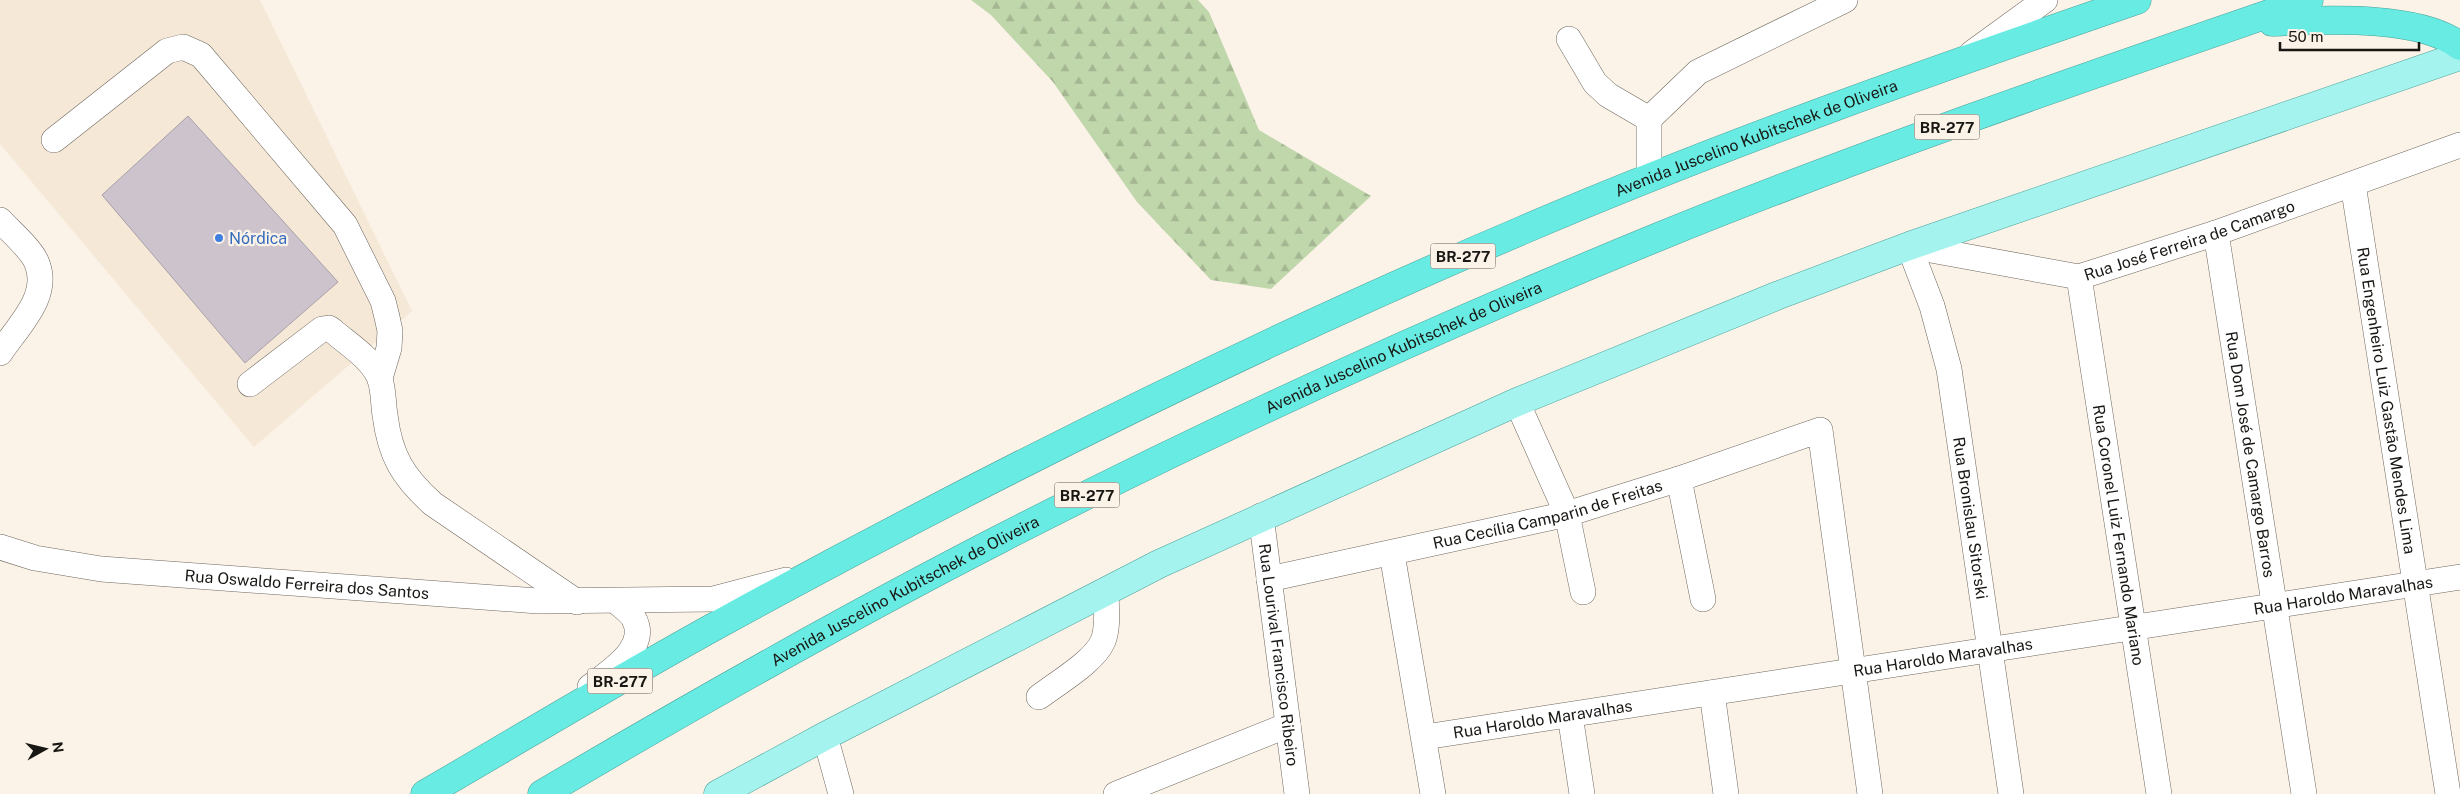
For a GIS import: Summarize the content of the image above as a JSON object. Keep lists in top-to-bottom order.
{
  "streets": {
    "highway": ["BR-277", "Avenida Juscelino Kubitschek de Oliveira"],
    "street": [
      "Rua José Ferreira de Camargo",
      "Rua Engenheiro Luiz Gastão Mendes Lima",
      "Rua Dom José de Camargo Barros",
      "Rua Cecília Camparin de Freitas",
      "Rua Bronislau Sitorski",
      "Rua Coronel Luiz Fernando Mariano",
      "Rua Oswaldo Ferreira dos Santos",
      "Rua Haroldo Maravalhas",
      "Rua Lourival Francisco Ribeiro"
    ]
  },
  "crossings": [
    ["Avenida Juscelino Kubitschek de Oliveira", "Rua Oswaldo Ferreira dos Santos"],
    ["Rua José Ferreira de Camargo", "Rua Engenheiro Luiz Gastão Mendes Lima"],
    ["Rua José Ferreira de Camargo", "Rua Dom José de Camargo Barros"],
    ["Rua José Ferreira de Camargo", "Rua Bronislau Sitorski"],
    ["Rua José Ferreira de Camargo", "Rua Coronel Luiz Fernando Mariano"],
    ["Rua Engenheiro Luiz Gastão Mendes Lima", "Rua Haroldo Maravalhas"],
    ["Rua Dom José de Camargo Barros", "Rua Haroldo Maravalhas"],
    ["Rua Cecília Camparin de Freitas", "Rua Haroldo Maravalhas"],
    ["Rua Cecília Camparin de Freitas", "Rua Lourival Francisco Ribeiro"],
    ["Rua Bronislau Sitorski", "Rua Haroldo Maravalhas"],
    ["Rua Coronel Luiz Fernando Mariano", "Rua Haroldo Maravalhas"]
  ],
  "places": ["Nórdica"],
  "scale_bar": "50 m",
  "north": "right"
}
